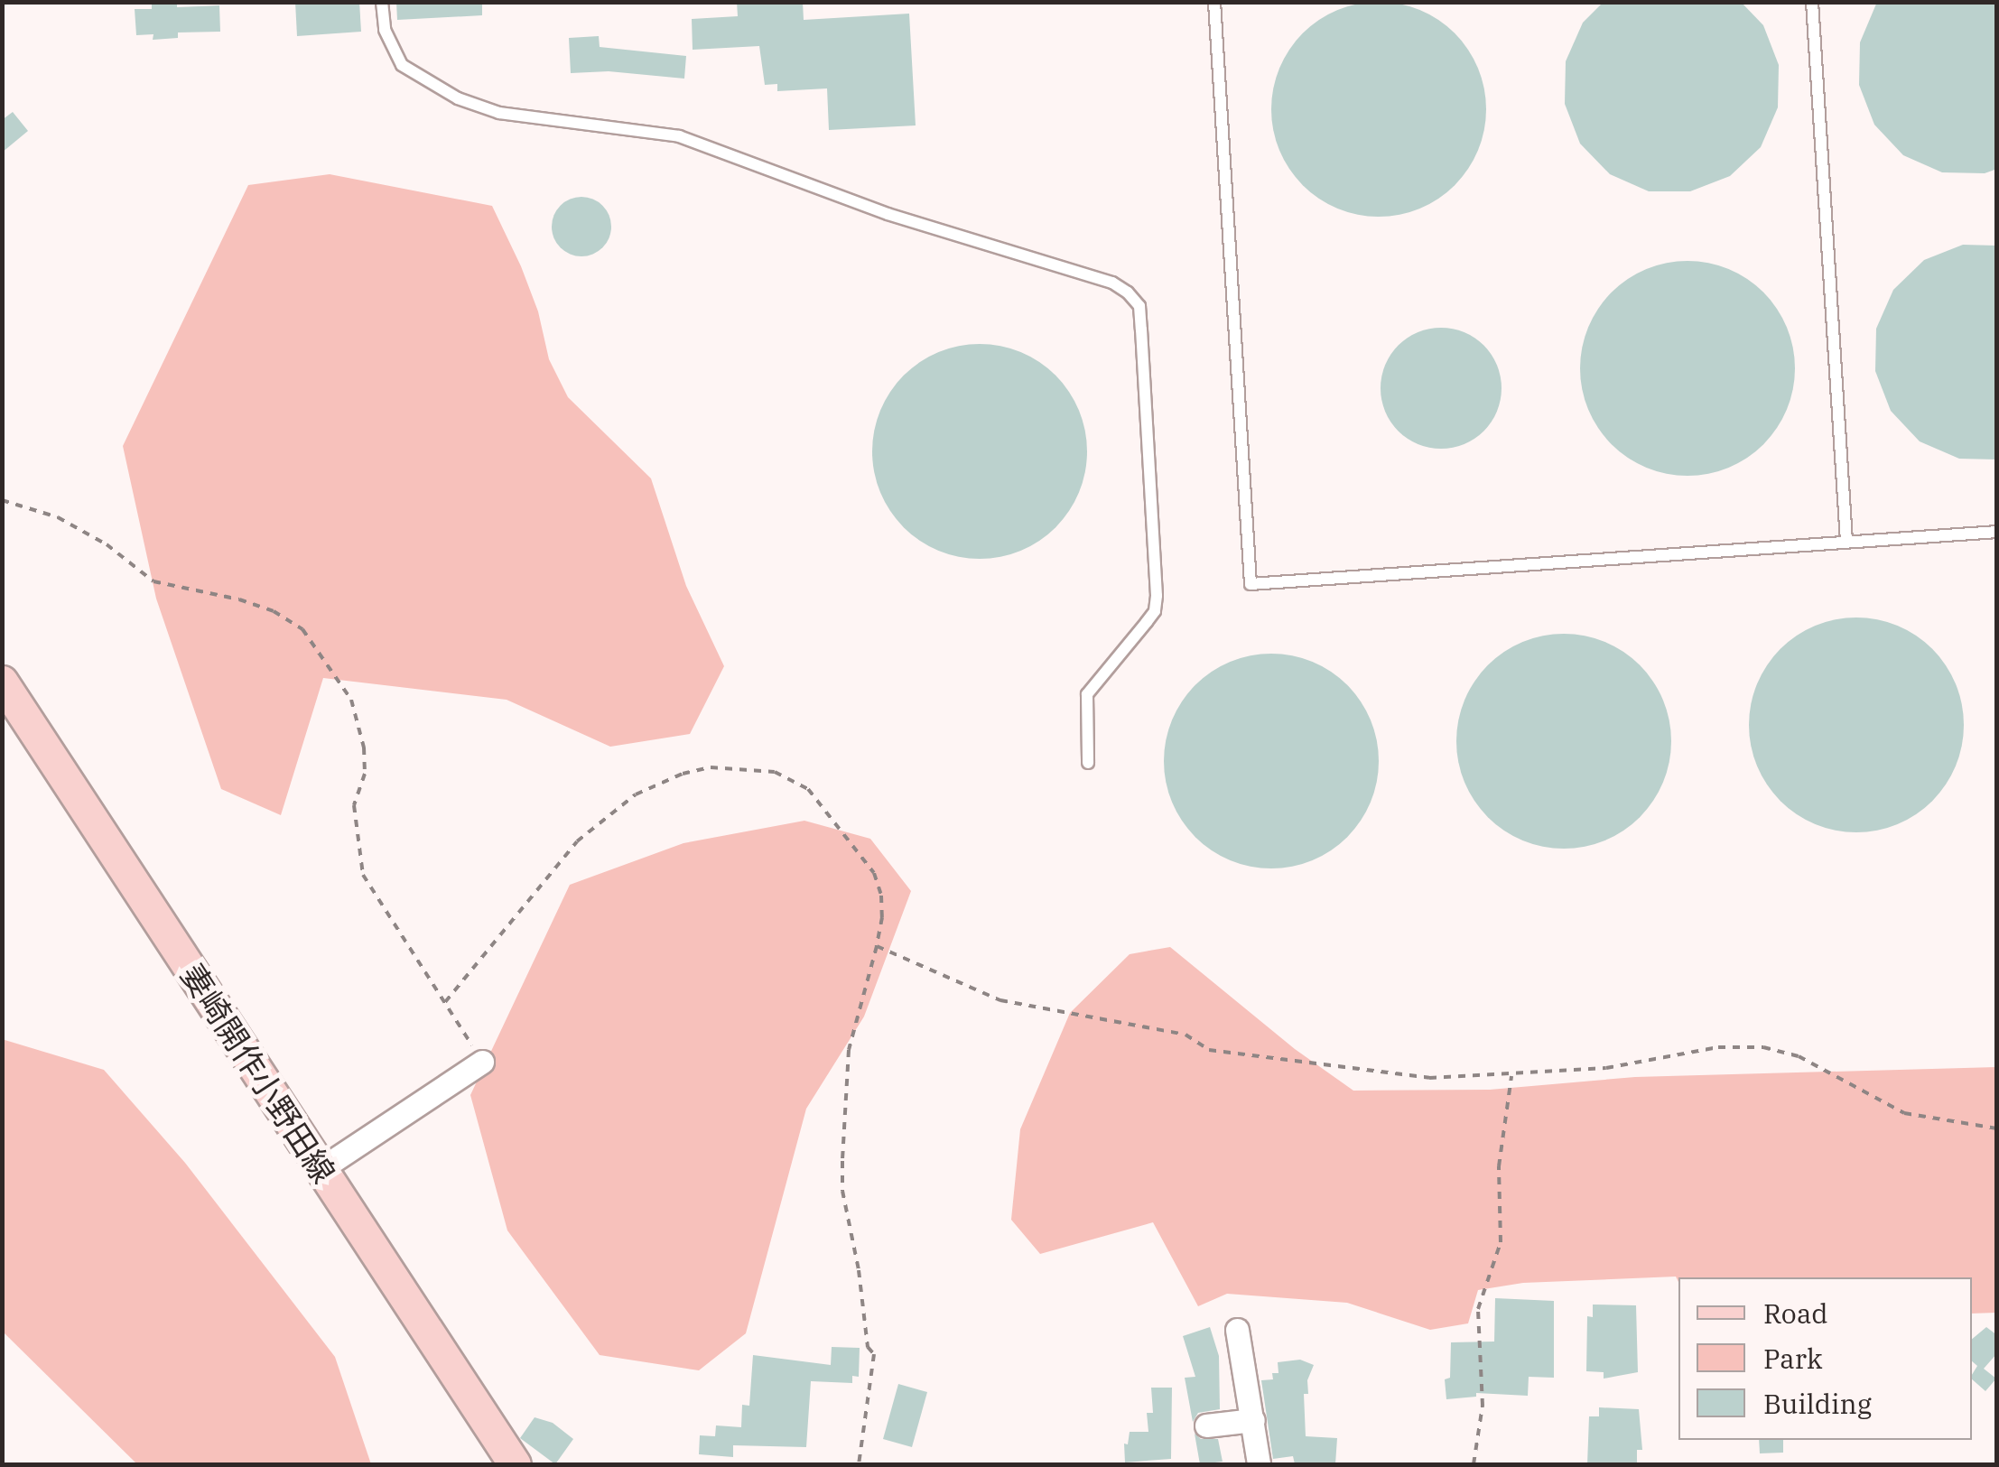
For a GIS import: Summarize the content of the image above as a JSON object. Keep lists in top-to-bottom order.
{
  "streets": {
    "main road": ["妻崎開作小野田線"]
  },
  "legend": ["Road", "Park", "Building"]
}
